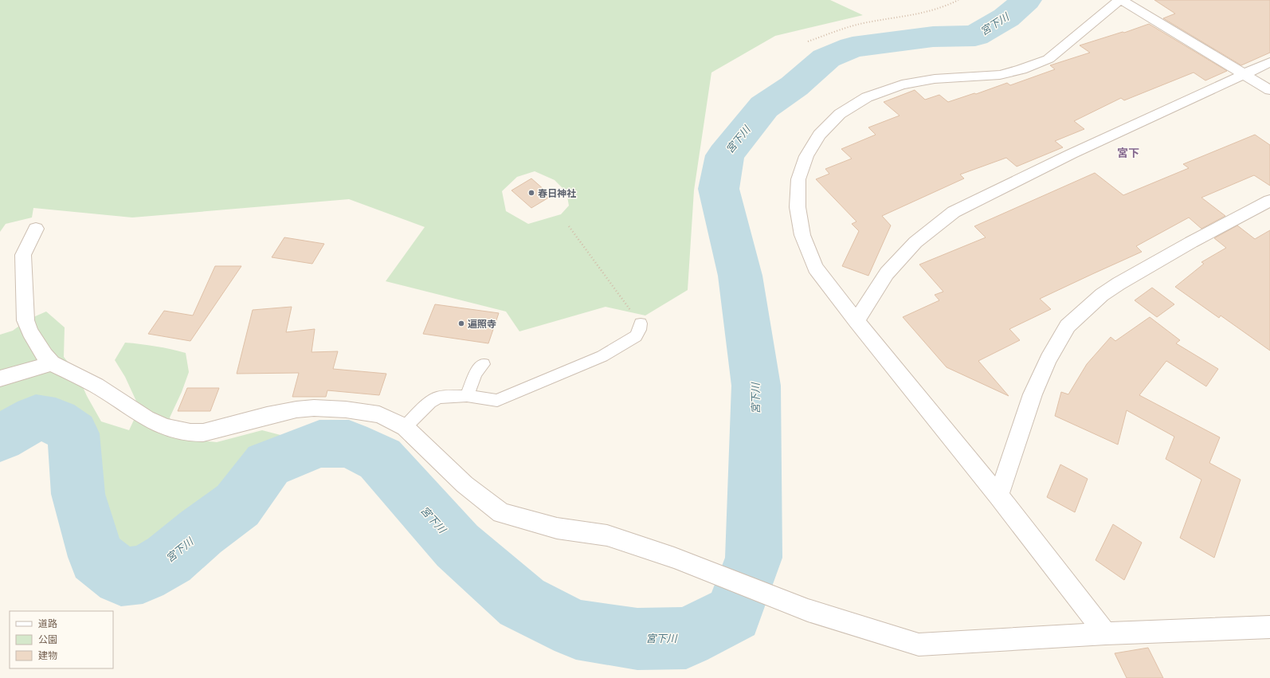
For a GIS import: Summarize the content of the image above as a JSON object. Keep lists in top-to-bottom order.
{
  "districts": ["宮下"],
  "water": ["宮下川"],
  "places": ["春日神社", "遍照寺"],
  "legend": ["道路", "公園", "建物"]
}
